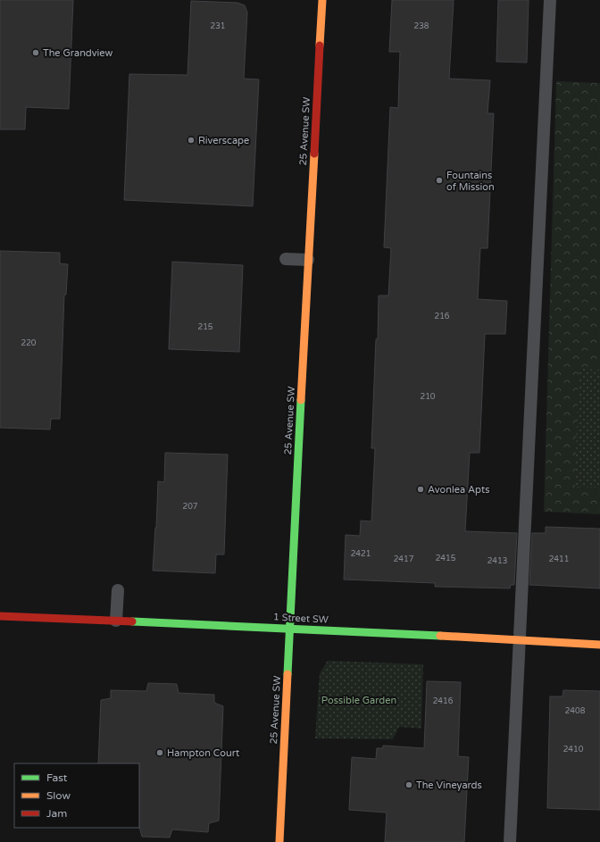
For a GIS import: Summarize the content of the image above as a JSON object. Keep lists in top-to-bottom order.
{
  "streets": {
    "street": ["25 Avenue SW", "1 Street SW"]
  },
  "crossings": [
    ["25 Avenue SW", "1 Street SW"]
  ],
  "parks": ["Possible Garden"],
  "places": [
    "The Grandview",
    "Riverscape",
    "Fountains of Mission",
    "Avonlea Apts",
    "Hampton Court",
    "The Vineyards"
  ],
  "house_numbers": [
    "231",
    "238",
    "216",
    "215",
    "220",
    "210",
    "207",
    "2421",
    "2415",
    "2417",
    "2411",
    "2413",
    "2416",
    "2408",
    "2410"
  ],
  "legend": ["Fast", "Slow", "Jam"]
}
